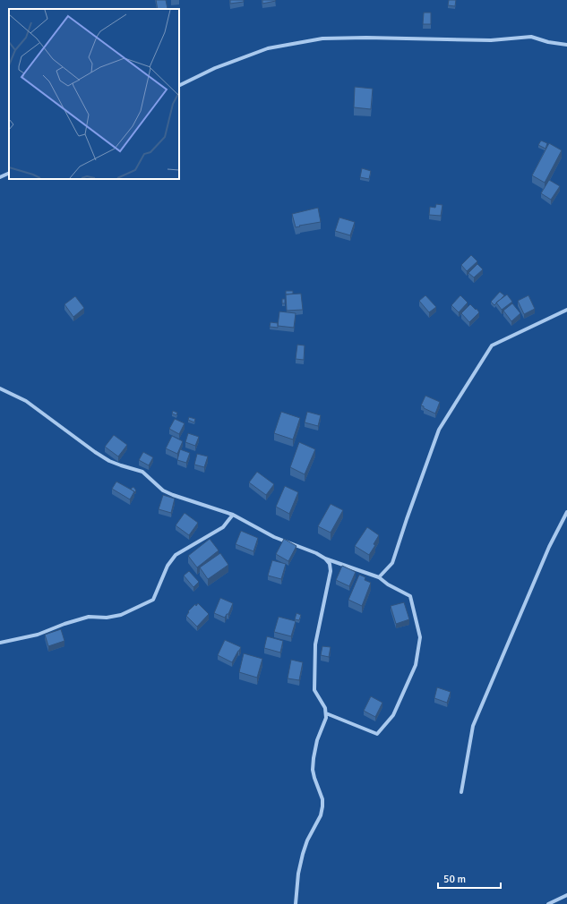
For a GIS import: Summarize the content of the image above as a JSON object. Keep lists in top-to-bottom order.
{
  "scale_bar": "50 m"
}
